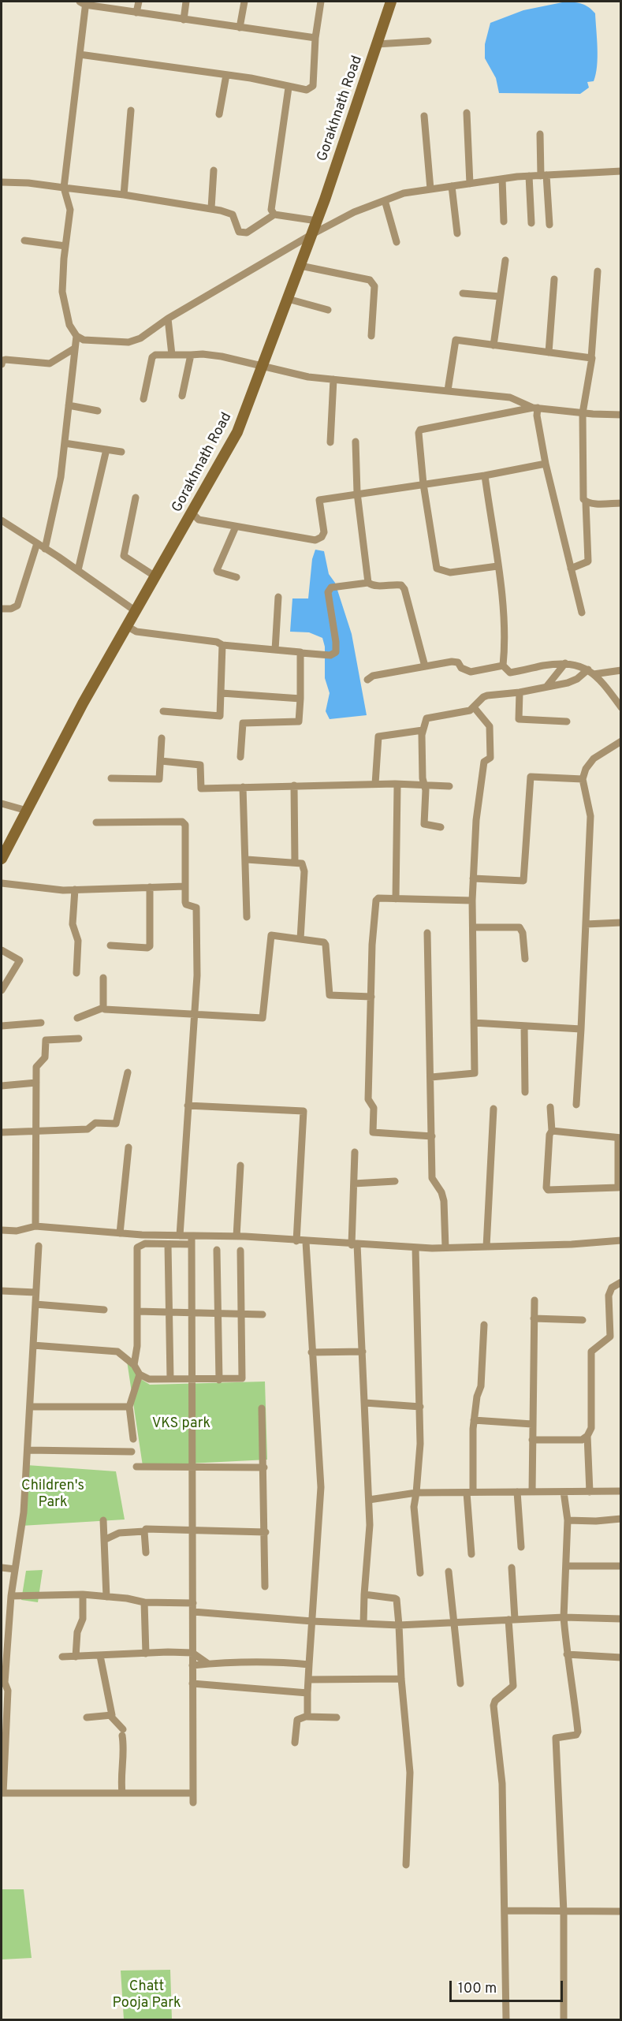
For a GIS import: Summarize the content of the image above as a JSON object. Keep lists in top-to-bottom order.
{
  "streets": {
    "main road": ["Gorakhnath Road"]
  },
  "parks": ["VKS park", "Children's Park", "Chatt Pooja Park"],
  "scale_bar": "100 m"
}
